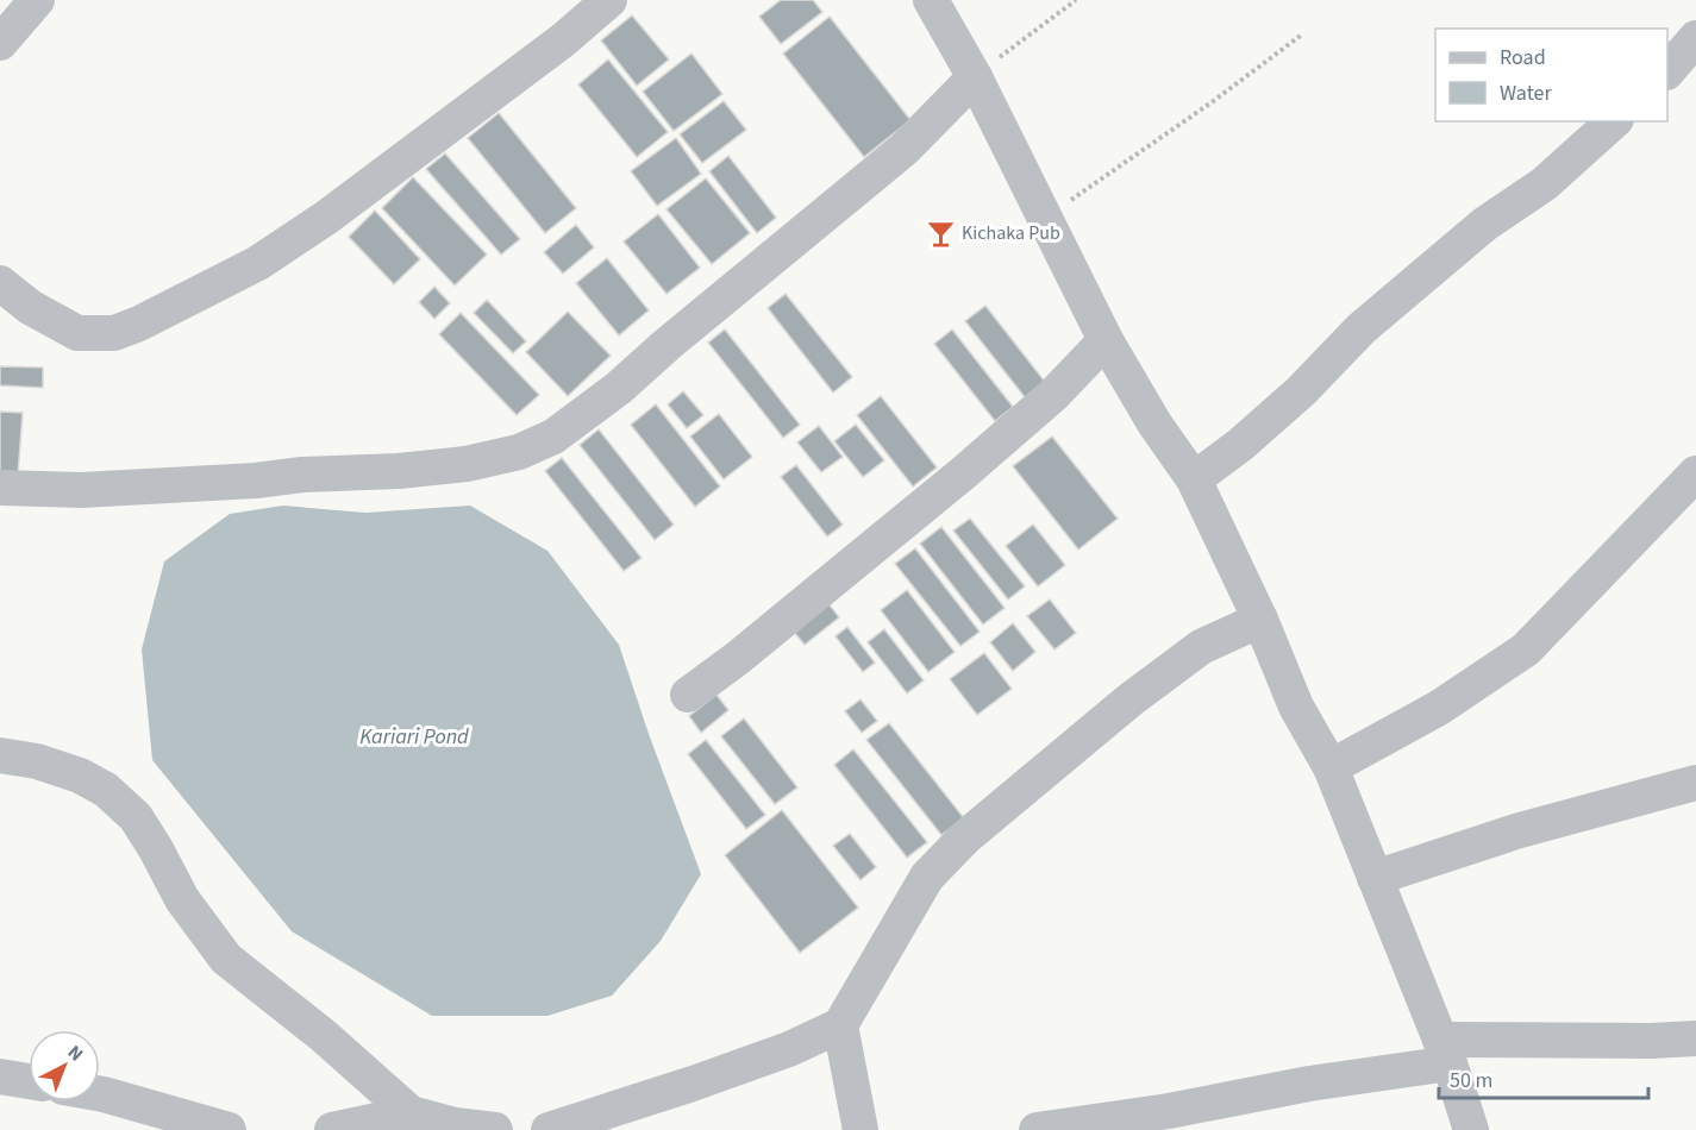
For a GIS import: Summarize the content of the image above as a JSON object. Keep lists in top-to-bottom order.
{
  "water": ["Kariari Pond"],
  "places": {
    "bar": ["Kichaka Pub"]
  },
  "legend": ["Road", "Water"],
  "scale_bar": "50 m",
  "north": "top right"
}
